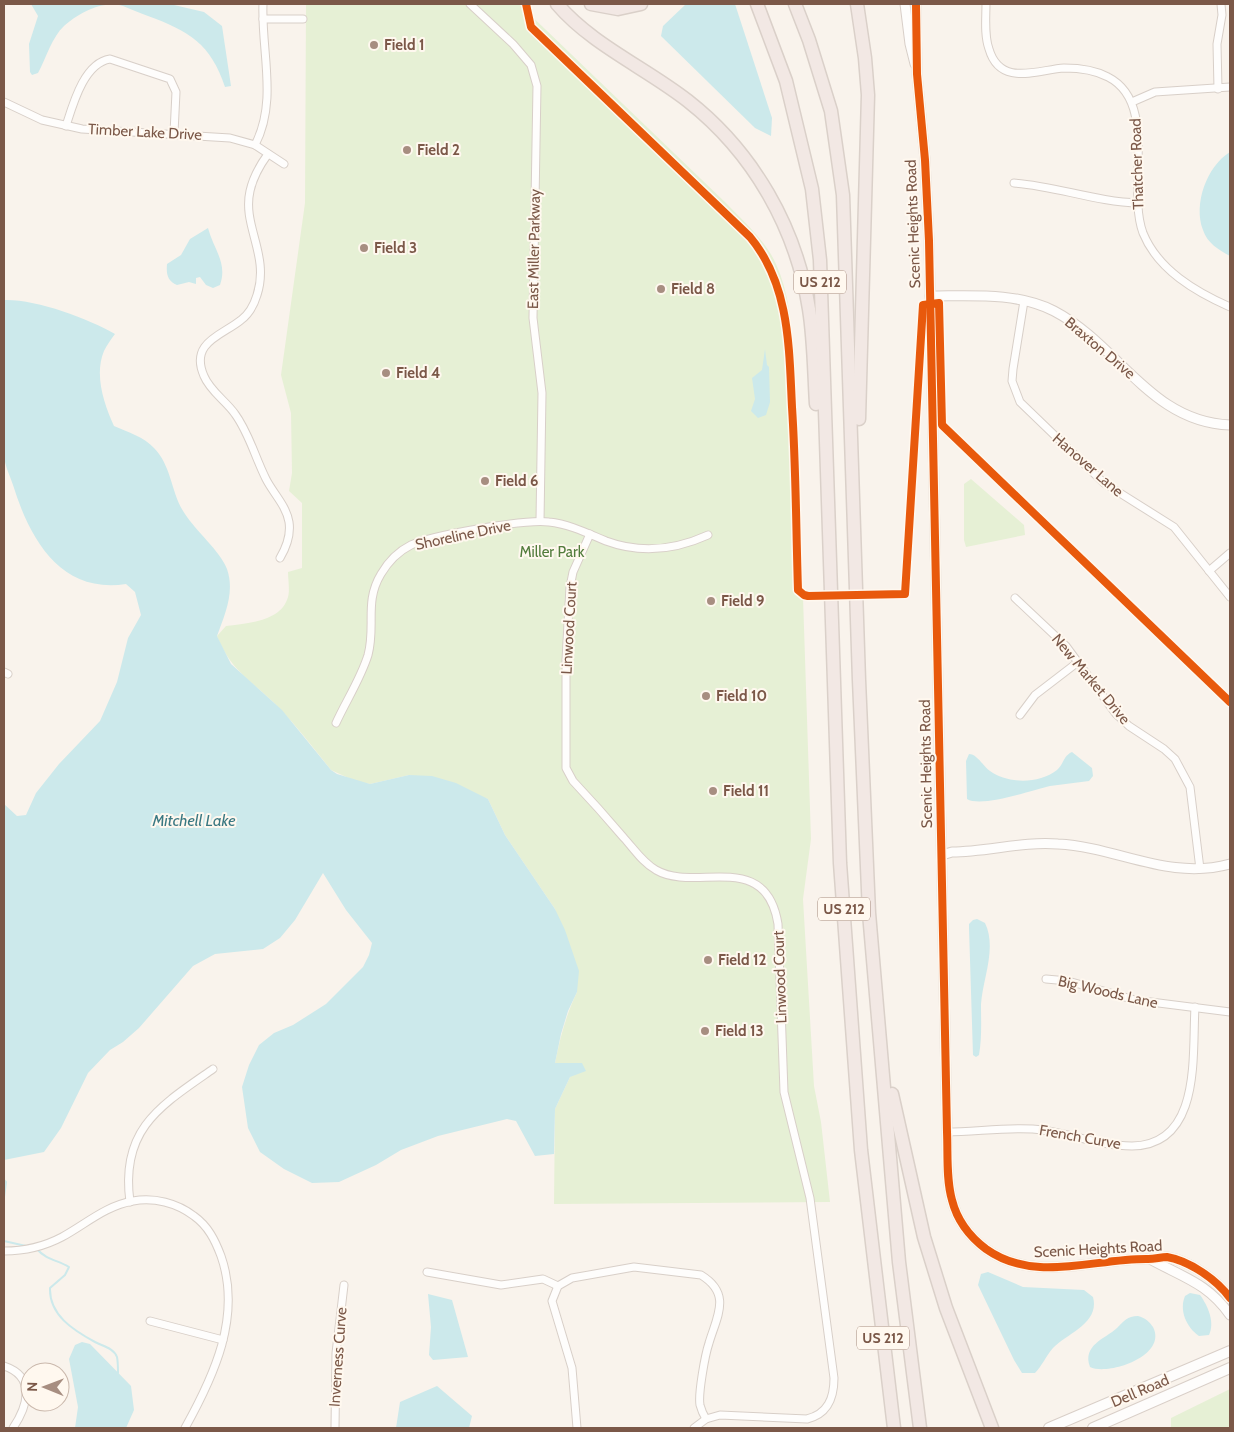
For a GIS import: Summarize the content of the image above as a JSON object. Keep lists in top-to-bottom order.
{
  "streets": {
    "highway": ["US 212"],
    "main road": ["Dell Road"],
    "street": [
      "Timber Lake Drive",
      "Thatcher Road",
      "Scenic Heights Road",
      "East Miller Parkway",
      "Braxton Drive",
      "Hanover Lane",
      "Shoreline Drive",
      "Linwood Court",
      "New Market Drive",
      "Big Woods Lane",
      "French Curve",
      "Inverness Curve"
    ]
  },
  "crossings": [
    ["Scenic Heights Road", "Braxton Drive"],
    ["Scenic Heights Road", "French Curve"],
    ["East Miller Parkway", "Shoreline Drive"],
    ["Braxton Drive", "Hanover Lane"],
    ["Shoreline Drive", "Linwood Court"],
    ["Big Woods Lane", "French Curve"]
  ],
  "water": ["Mitchell Lake"],
  "parks": ["Miller Park"],
  "places": [
    "Field 1",
    "Field 2",
    "Field 3",
    "Field 8",
    "Field 4",
    "Field 6",
    "Field 9",
    "Field 10",
    "Field 11",
    "Field 12",
    "Field 13"
  ],
  "north": "left"
}
